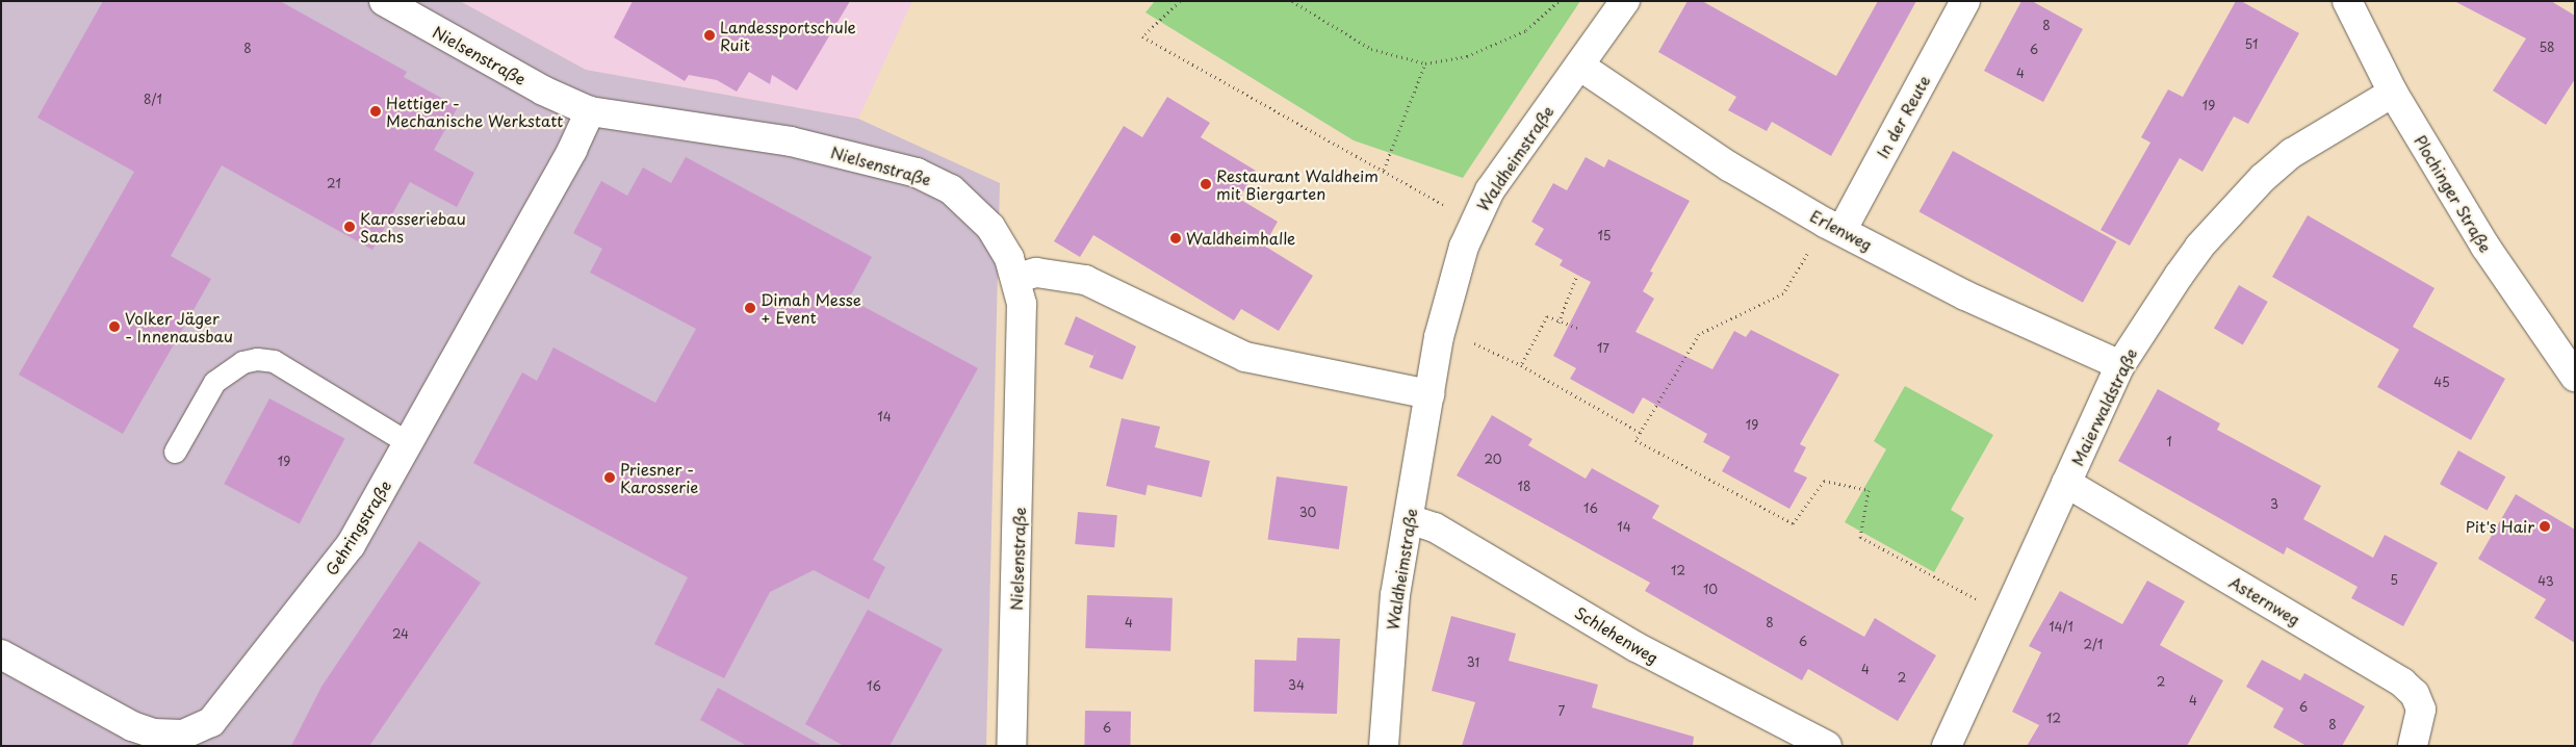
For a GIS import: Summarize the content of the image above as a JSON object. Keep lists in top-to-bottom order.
{
  "streets": {
    "street": [
      "Nielsenstraße",
      "In der Reute",
      "Waldheimstraße",
      "Plochinger Straße",
      "Erlenweg",
      "Maierwaldstraße",
      "Gehringstraße",
      "Asternweg",
      "Schlehenweg"
    ]
  },
  "crossings": [
    ["Nielsenstraße", "Gehringstraße"],
    ["In der Reute", "Erlenweg"],
    ["Waldheimstraße", "Erlenweg"],
    ["Waldheimstraße", "Schlehenweg"],
    ["Plochinger Straße", "Maierwaldstraße"],
    ["Erlenweg", "Maierwaldstraße"],
    ["Maierwaldstraße", "Asternweg"]
  ],
  "places": [
    "Landessportschule Ruit",
    "Hettiger - Mechanische Werkstatt",
    "Restaurant Waldheim mit Biergarten",
    "Karosseriebau Sachs",
    "Waldheimhalle",
    "Dimah Messe + Event",
    "Volker Jäger - Innenausbau",
    "Priesner - Karosserie",
    "Pit's Hair"
  ],
  "house_numbers": [
    "8",
    "51",
    "58",
    "8",
    "6",
    "4",
    "8/1",
    "19",
    "21",
    "15",
    "17",
    "45",
    "14",
    "19",
    "1",
    "20",
    "19",
    "18",
    "3",
    "16",
    "30",
    "14",
    "12",
    "5",
    "43",
    "10",
    "4",
    "8",
    "14/1",
    "24",
    "6",
    "2/1",
    "31",
    "4",
    "2",
    "2",
    "34",
    "16",
    "4",
    "6",
    "7",
    "12",
    "8",
    "6"
  ]
}
